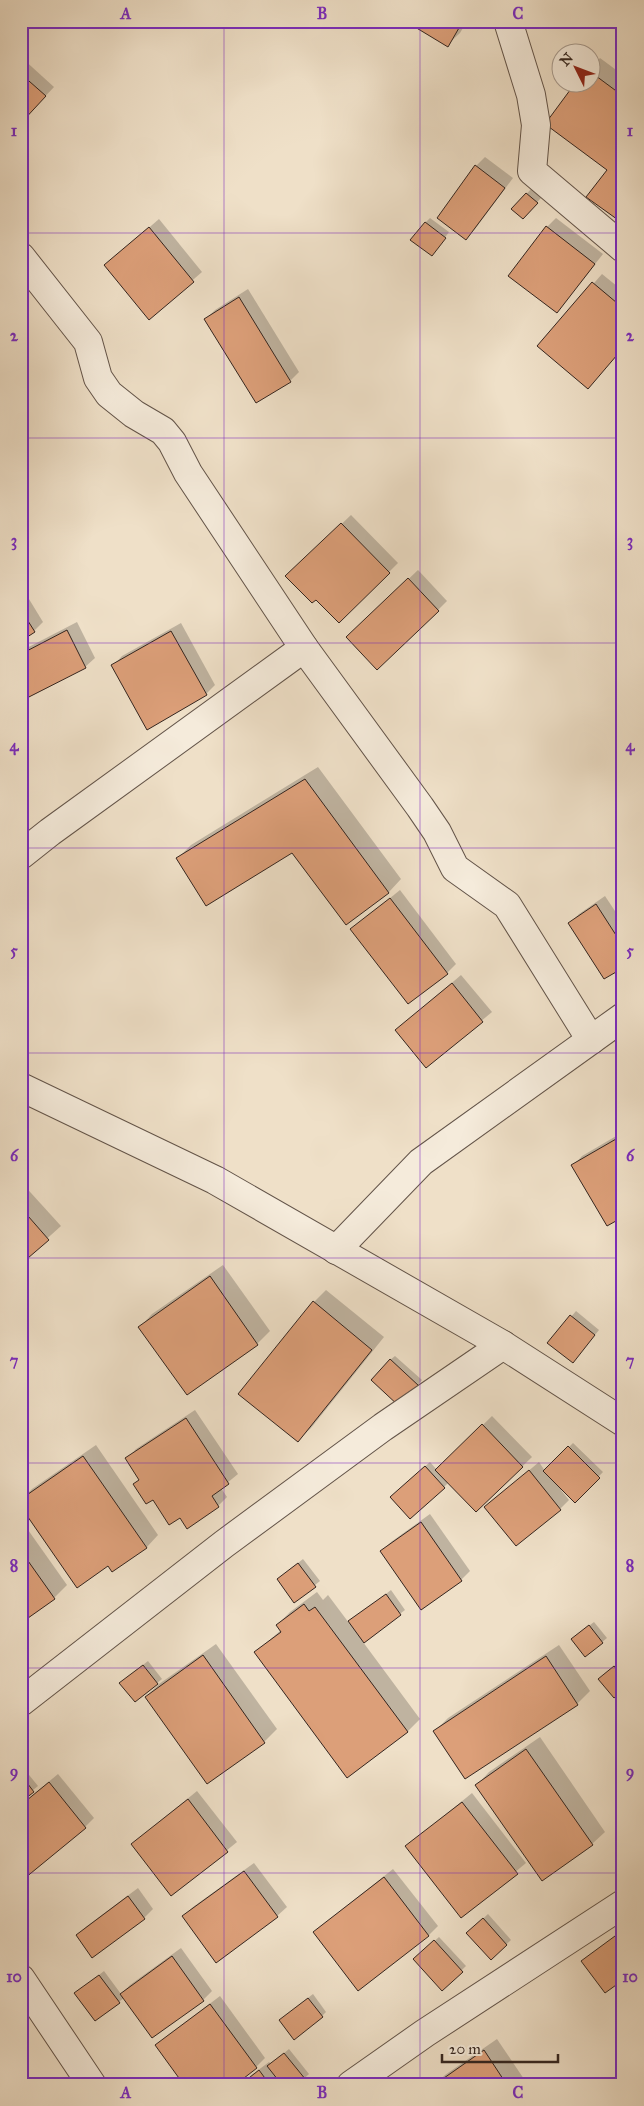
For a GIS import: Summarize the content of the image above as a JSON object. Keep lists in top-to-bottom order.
{
  "scale_bar": "20 m",
  "north": "top left",
  "grid": {
    "columns": ["A", "B", "C"],
    "rows": [
      "1",
      "2",
      "3",
      "4",
      "5",
      "6",
      "7",
      "8",
      "9",
      "10"
    ]
  }
}
